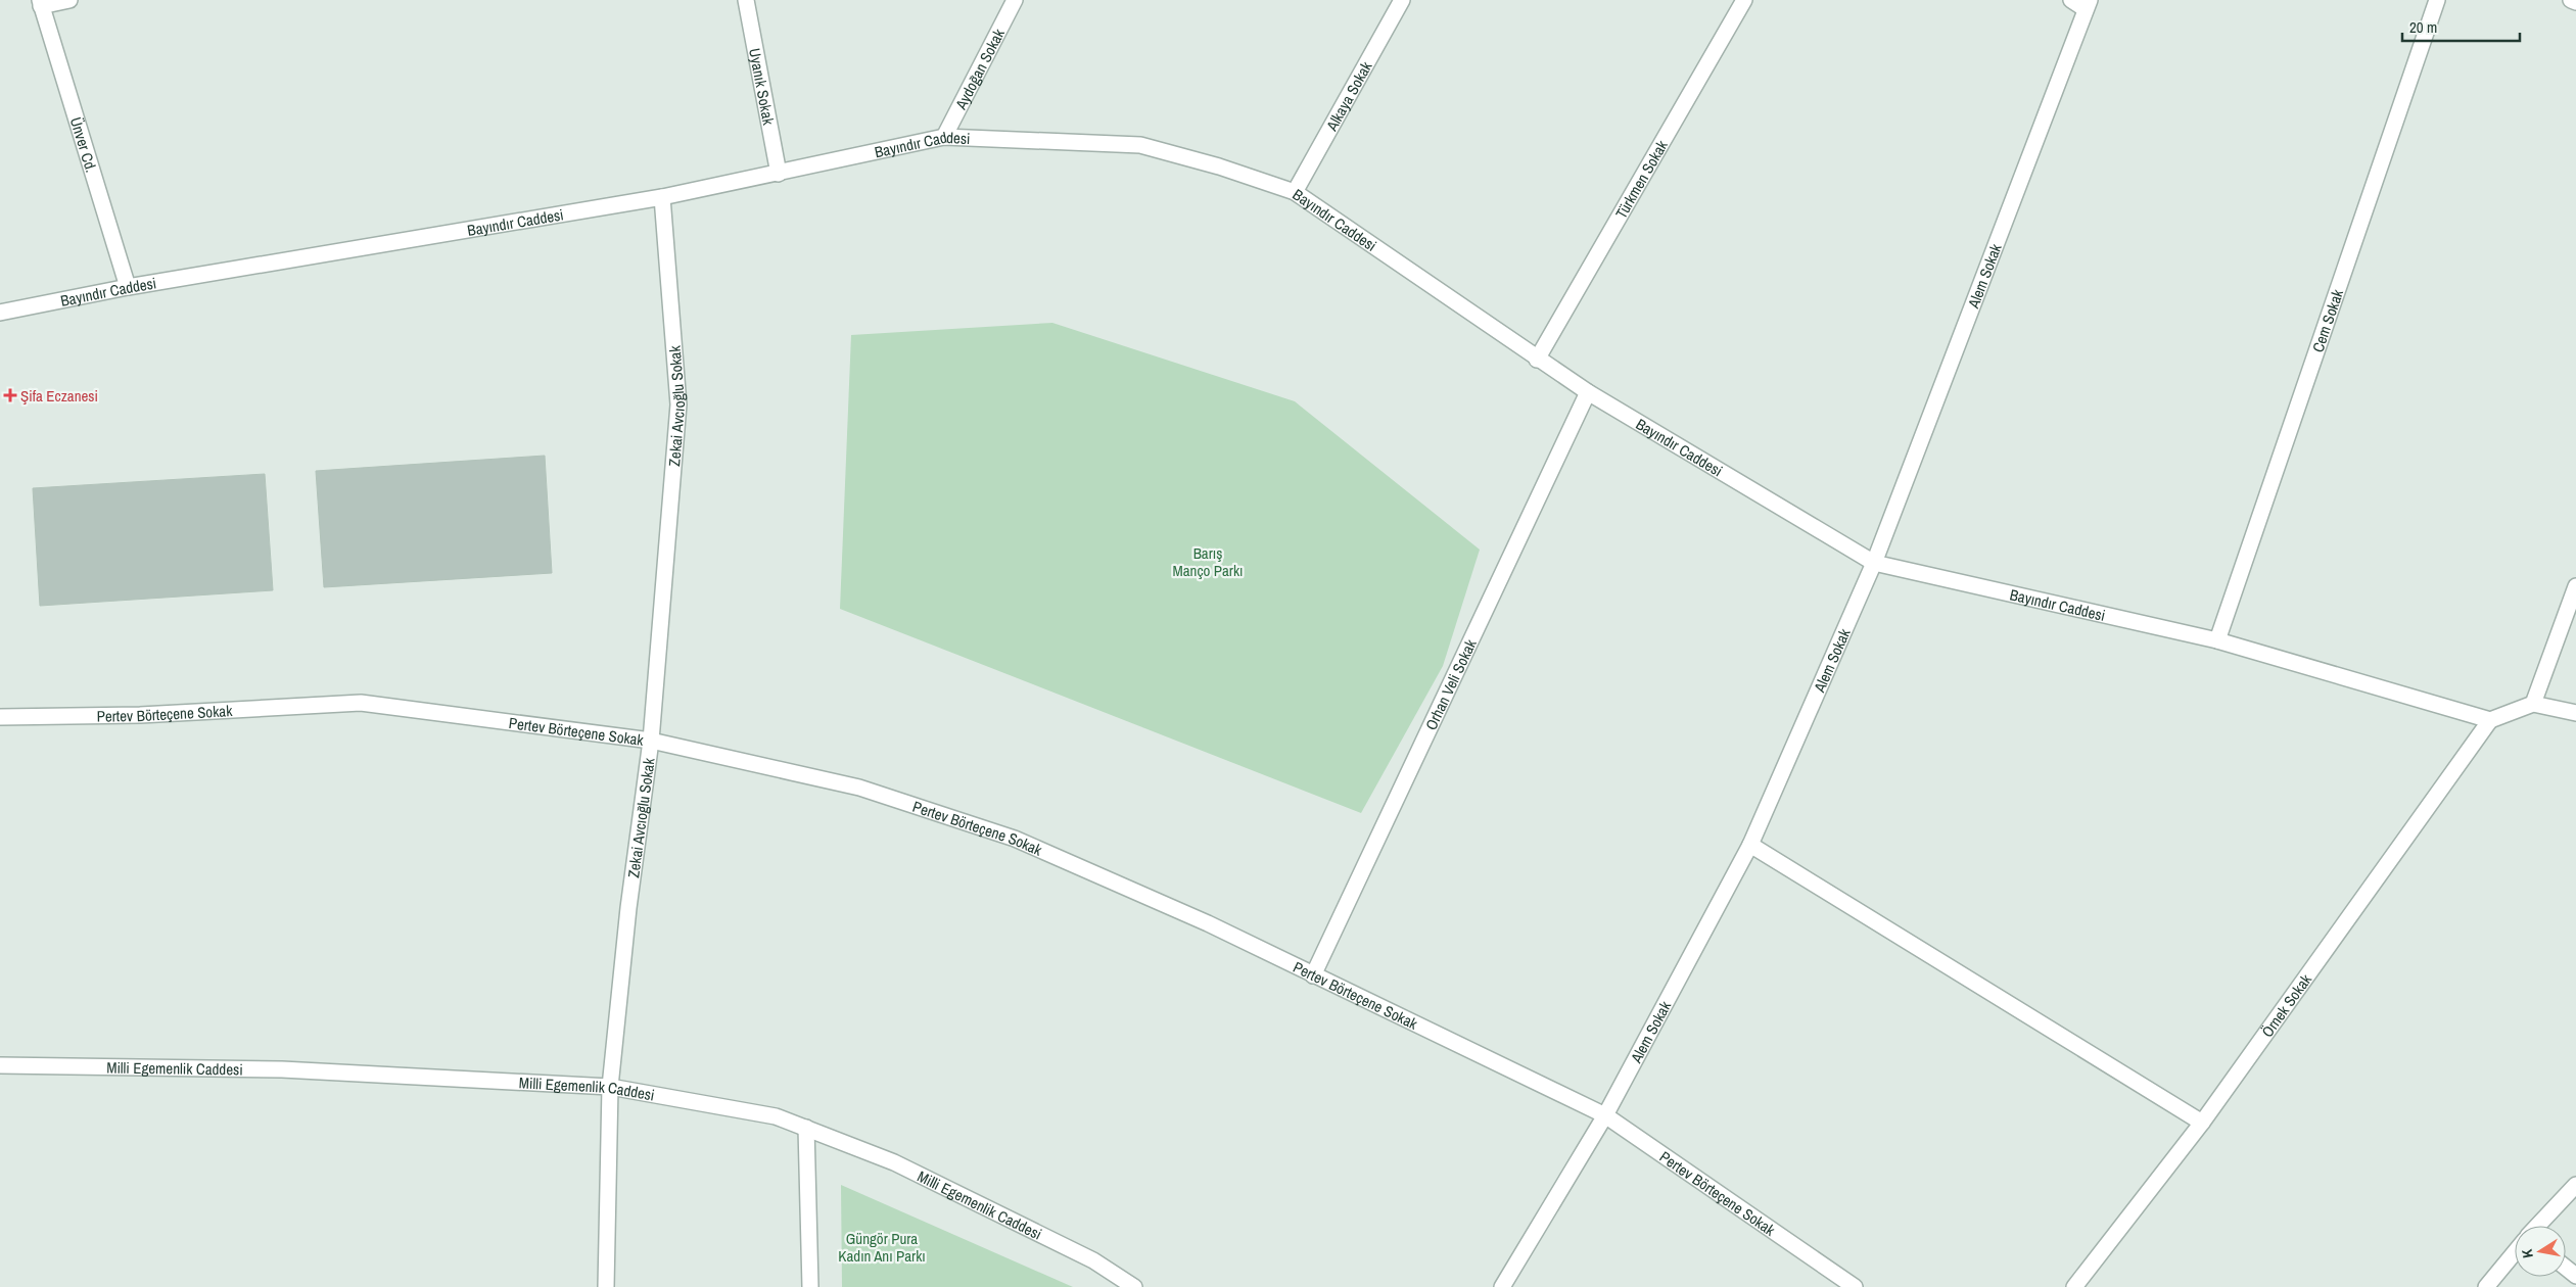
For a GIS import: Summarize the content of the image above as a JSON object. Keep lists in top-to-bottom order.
{
  "streets": {
    "street": [
      "Aydoğan Sokak",
      "Uyanık Sokak",
      "Alkaya Sokak",
      "Ünver Cd.",
      "Bayındır Caddesi",
      "Türkmen Sokak",
      "Alem Sokak",
      "Cem Sokak",
      "Zekai Avcıoğlu Sokak",
      "Orhan Veli Sokak",
      "Pertev Börteçene Sokak",
      "Örnek Sokak",
      "Milli Egemenlik Caddesi"
    ]
  },
  "crossings": [
    ["Aydoğan Sokak", "Bayındır Caddesi"],
    ["Uyanık Sokak", "Bayındır Caddesi"],
    ["Alkaya Sokak", "Bayındır Caddesi"],
    ["Ünver Cd.", "Bayındır Caddesi"],
    ["Bayındır Caddesi", "Türkmen Sokak"],
    ["Bayındır Caddesi", "Alem Sokak"],
    ["Bayındır Caddesi", "Cem Sokak"],
    ["Bayındır Caddesi", "Zekai Avcıoğlu Sokak"],
    ["Bayındır Caddesi", "Orhan Veli Sokak"],
    ["Bayındır Caddesi", "Örnek Sokak"],
    ["Alem Sokak", "Pertev Börteçene Sokak"],
    ["Zekai Avcıoğlu Sokak", "Pertev Börteçene Sokak"],
    ["Zekai Avcıoğlu Sokak", "Milli Egemenlik Caddesi"],
    ["Orhan Veli Sokak", "Pertev Börteçene Sokak"]
  ],
  "parks": ["Barış Manço Parkı", "Güngör Pura Kadın Anı Parkı"],
  "places": {
    "health": ["Şifa Eczanesi"]
  },
  "scale_bar": "20 m",
  "north": "left"
}
